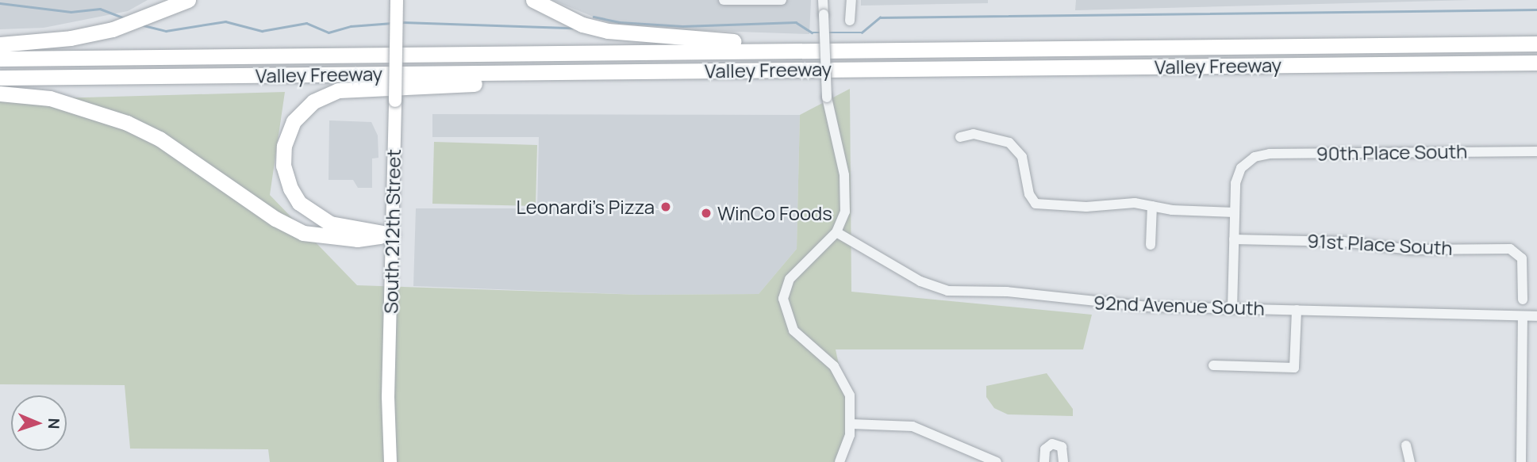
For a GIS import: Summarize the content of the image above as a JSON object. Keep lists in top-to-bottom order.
{
  "streets": {
    "highway": ["Valley Freeway"],
    "main road": ["South 212th Street"],
    "street": ["90th Place South", "91st Place South", "92nd Avenue South"]
  },
  "places": ["Leonardi's Pizza", "WinCo Foods"],
  "north": "right"
}
